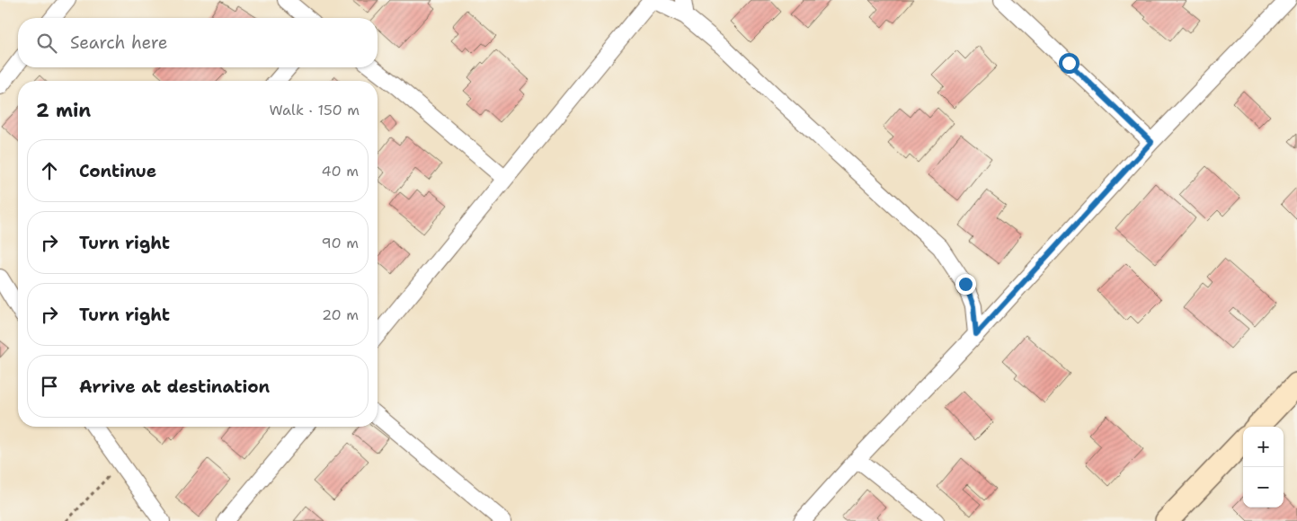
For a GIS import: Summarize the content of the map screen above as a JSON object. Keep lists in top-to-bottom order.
{
  "page": {
    "search": "Search here",
    "heading": ["2 min", "Walk · 150 m"],
    "list": [
      ["Continue", "40 m"],
      ["Turn right", "90 m"],
      ["Turn right", "20 m"],
      "Arrive at destination"
    ],
    "map_buttons": ["+", "−"]
  }
}
